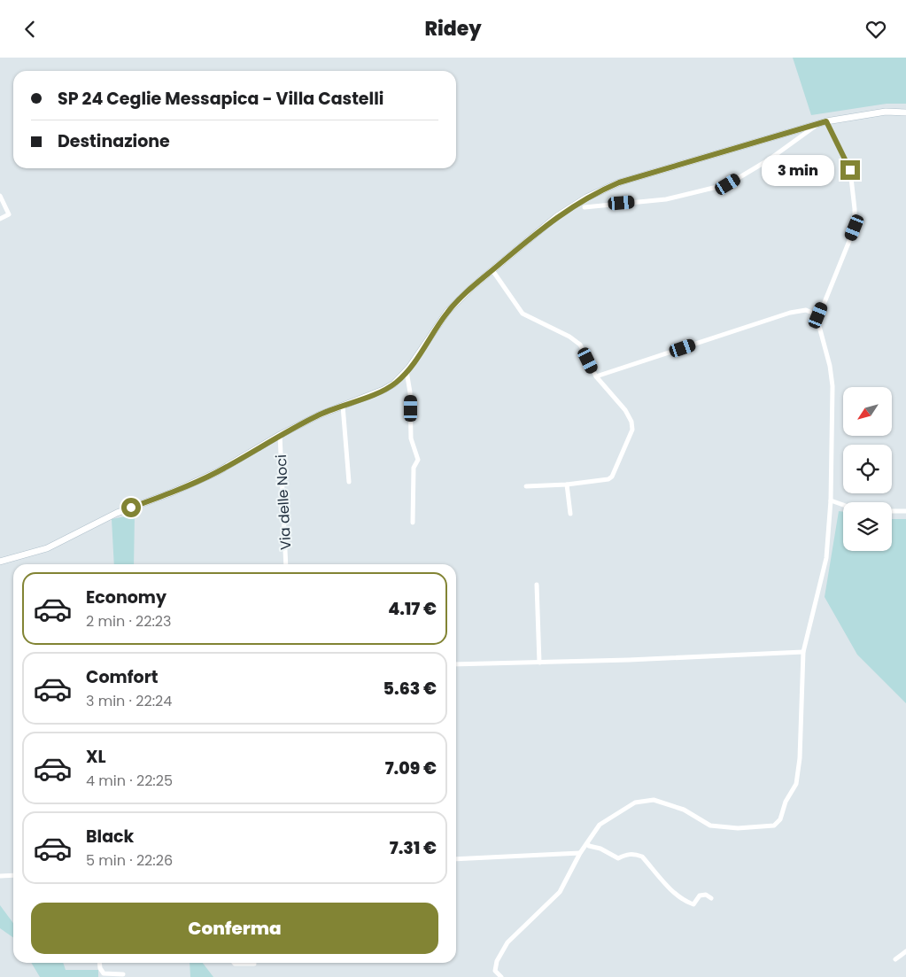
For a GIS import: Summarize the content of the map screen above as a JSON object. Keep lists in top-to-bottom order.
{
  "streets": {
    "street": ["Via delle Noci"]
  },
  "north": "bottom left",
  "page": {
    "header": "Ridey",
    "banner": ["SP 24 Ceglie Messapica - Villa Castelli", "Destinazione"],
    "bubble": "3 min",
    "list": [
      {
        "name": "Economy",
        "note": "2 min · 22:23",
        "value": "4.17 €"
      },
      {
        "name": "Comfort",
        "note": "3 min · 22:24",
        "value": "5.63 €"
      },
      {
        "name": "XL",
        "note": "4 min · 22:25",
        "value": "7.09 €"
      },
      {
        "name": "Black",
        "note": "5 min · 22:26",
        "value": "7.31 €"
      }
    ],
    "buttons": "Conferma"
  }
}
